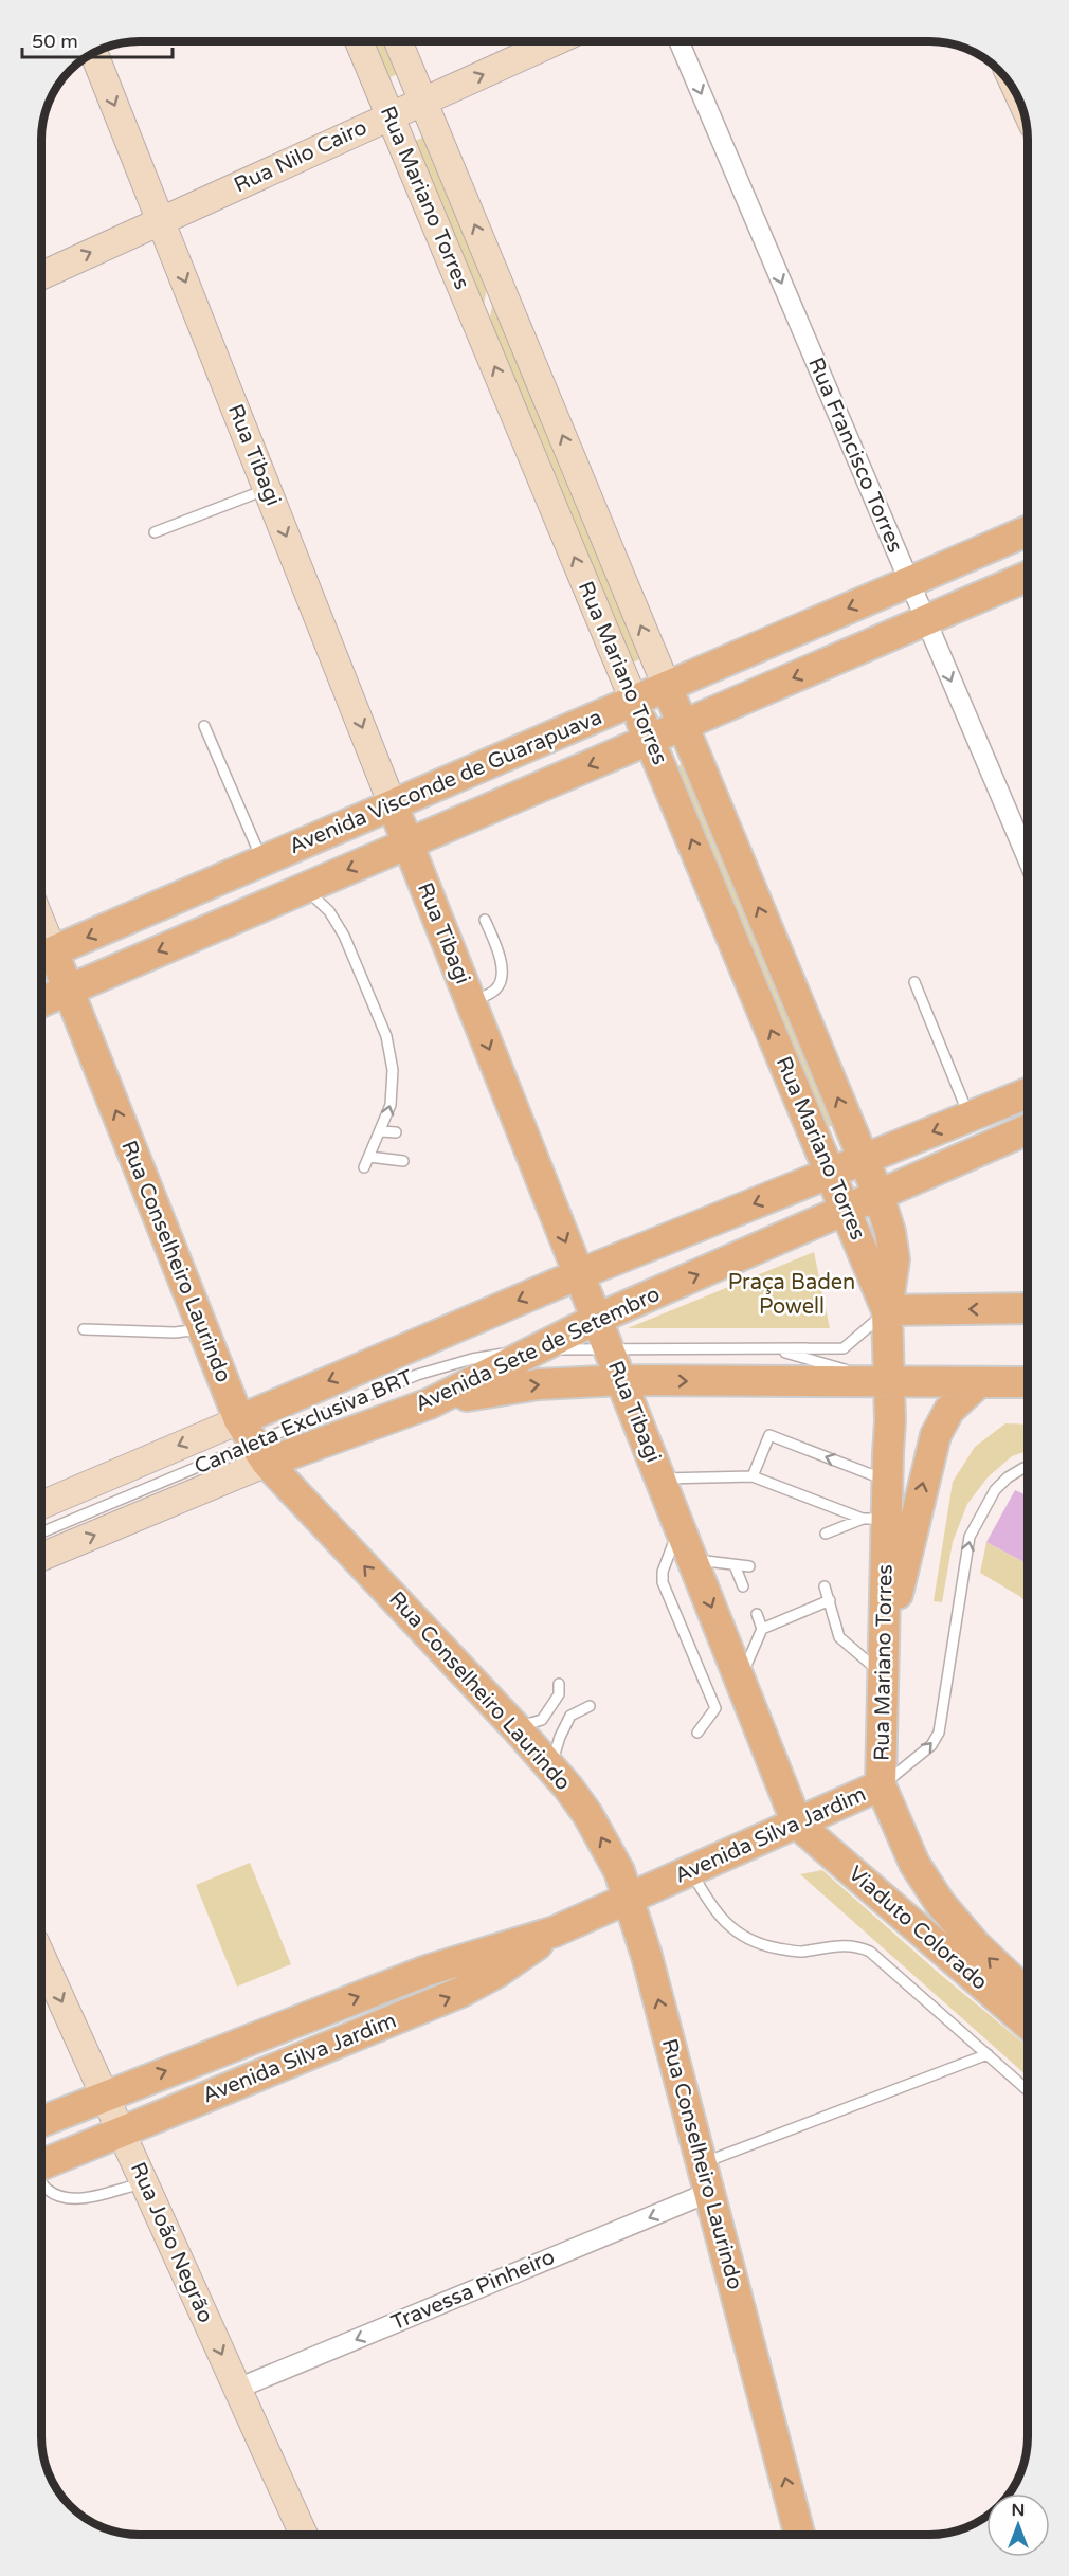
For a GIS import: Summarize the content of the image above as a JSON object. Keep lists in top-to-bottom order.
{
  "streets": {
    "main road": [
      "Rua Nilo Cairo",
      "Rua Mariano Torres",
      "Rua Tibagi",
      "Avenida Visconde de Guarapuava",
      "Rua Conselheiro Laurindo",
      "Avenida Sete de Setembro",
      "Avenida Silva Jardim",
      "Viaduto Colorado",
      "Rua João Negrão"
    ],
    "street": ["Rua Francisco Torres", "Travessa Pinheiro"],
    "lane": ["Canaleta Exclusiva BRT"]
  },
  "crossings": [
    ["Rua Nilo Cairo", "Rua Mariano Torres"],
    ["Rua Nilo Cairo", "Rua Tibagi"],
    ["Rua Mariano Torres", "Avenida Visconde de Guarapuava"],
    ["Rua Mariano Torres", "Avenida Sete de Setembro"],
    ["Rua Mariano Torres", "Canaleta Exclusiva BRT"],
    ["Rua Mariano Torres", "Avenida Silva Jardim"],
    ["Rua Mariano Torres", "Viaduto Colorado"],
    ["Rua Tibagi", "Avenida Visconde de Guarapuava"],
    ["Rua Tibagi", "Avenida Sete de Setembro"],
    ["Rua Tibagi", "Canaleta Exclusiva BRT"],
    ["Rua Tibagi", "Avenida Silva Jardim"],
    ["Rua Tibagi", "Viaduto Colorado"],
    ["Rua Francisco Torres", "Avenida Visconde de Guarapuava"],
    ["Avenida Visconde de Guarapuava", "Rua Conselheiro Laurindo"],
    ["Rua Conselheiro Laurindo", "Avenida Sete de Setembro"],
    ["Rua Conselheiro Laurindo", "Canaleta Exclusiva BRT"],
    ["Rua Conselheiro Laurindo", "Avenida Silva Jardim"],
    ["Rua Conselheiro Laurindo", "Travessa Pinheiro"],
    ["Avenida Sete de Setembro", "Canaleta Exclusiva BRT"],
    ["Avenida Silva Jardim", "Viaduto Colorado"],
    ["Avenida Silva Jardim", "Rua João Negrão"],
    ["Rua João Negrão", "Travessa Pinheiro"]
  ],
  "one_way": [
    "Rua Nilo Cairo",
    "Rua Mariano Torres",
    "Rua Tibagi",
    "Rua Francisco Torres",
    "Rua Conselheiro Laurindo",
    "Avenida Silva Jardim",
    "Rua João Negrão",
    "Travessa Pinheiro"
  ],
  "parks": ["Praça Baden Powell"],
  "scale_bar": "50 m",
  "north": "top"
}
